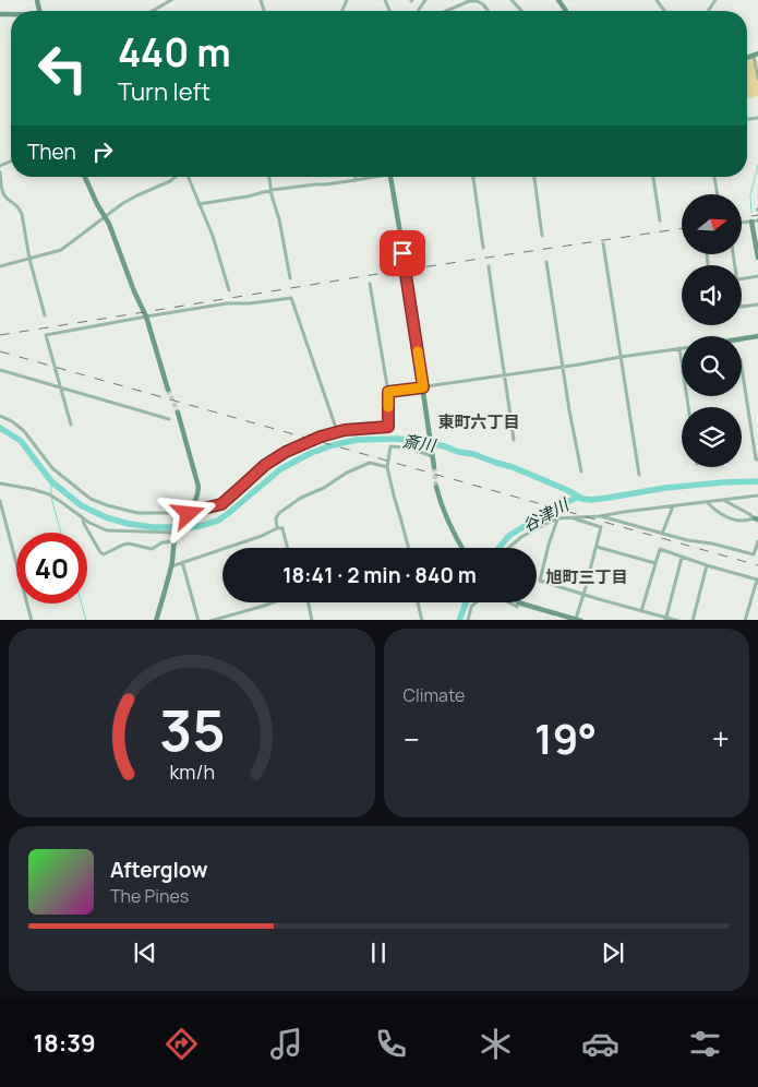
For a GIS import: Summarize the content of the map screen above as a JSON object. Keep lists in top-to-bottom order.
{
  "districts": ["東町六丁目", "旭町三丁目"],
  "water": ["斎川", "谷津川"],
  "north": "right",
  "page": {
    "turn": ["440 m", "Turn left"],
    "then": "Then",
    "limit": "40",
    "trip": "18:41 · 2 min · 840 m",
    "tile": "Climate",
    "heat": ["−", "19°", "+"],
    "song": ["Afterglow", "The Pines"],
    "tabs": "18:39",
    "gauge": ["35", "km/h"]
  }
}
